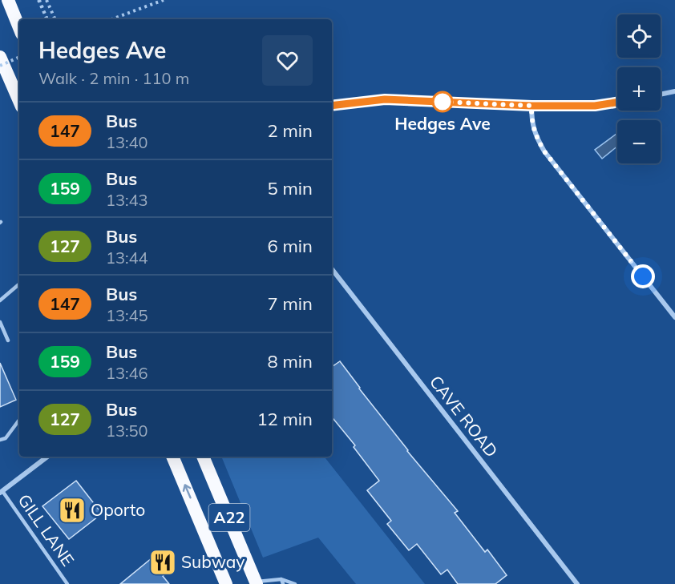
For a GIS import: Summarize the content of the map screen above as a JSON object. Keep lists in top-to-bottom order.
{
  "streets": {
    "highway": ["A22"],
    "street": ["CAVE ROAD"],
    "lane": ["GILL LANE"]
  },
  "places": {
    "other": ["Hedges Ave"],
    "restaurant": ["Oporto", "Subway"]
  },
  "lines": ["bus line 147"],
  "page": {
    "map_buttons": ["+", "−"],
    "heading": ["Hedges Ave", "Walk · 2 min · 110 m"],
    "list": [
      {
        "mark": "147",
        "name": "Bus",
        "note": "13:40",
        "value": "2 min"
      },
      {
        "mark": "159",
        "name": "Bus",
        "note": "13:43",
        "value": "5 min"
      },
      {
        "mark": "127",
        "name": "Bus",
        "note": "13:44",
        "value": "6 min"
      },
      {
        "mark": "147",
        "name": "Bus",
        "note": "13:45",
        "value": "7 min"
      },
      {
        "mark": "159",
        "name": "Bus",
        "note": "13:46",
        "value": "8 min"
      },
      {
        "mark": "127",
        "name": "Bus",
        "note": "13:50",
        "value": "12 min"
      }
    ]
  }
}
